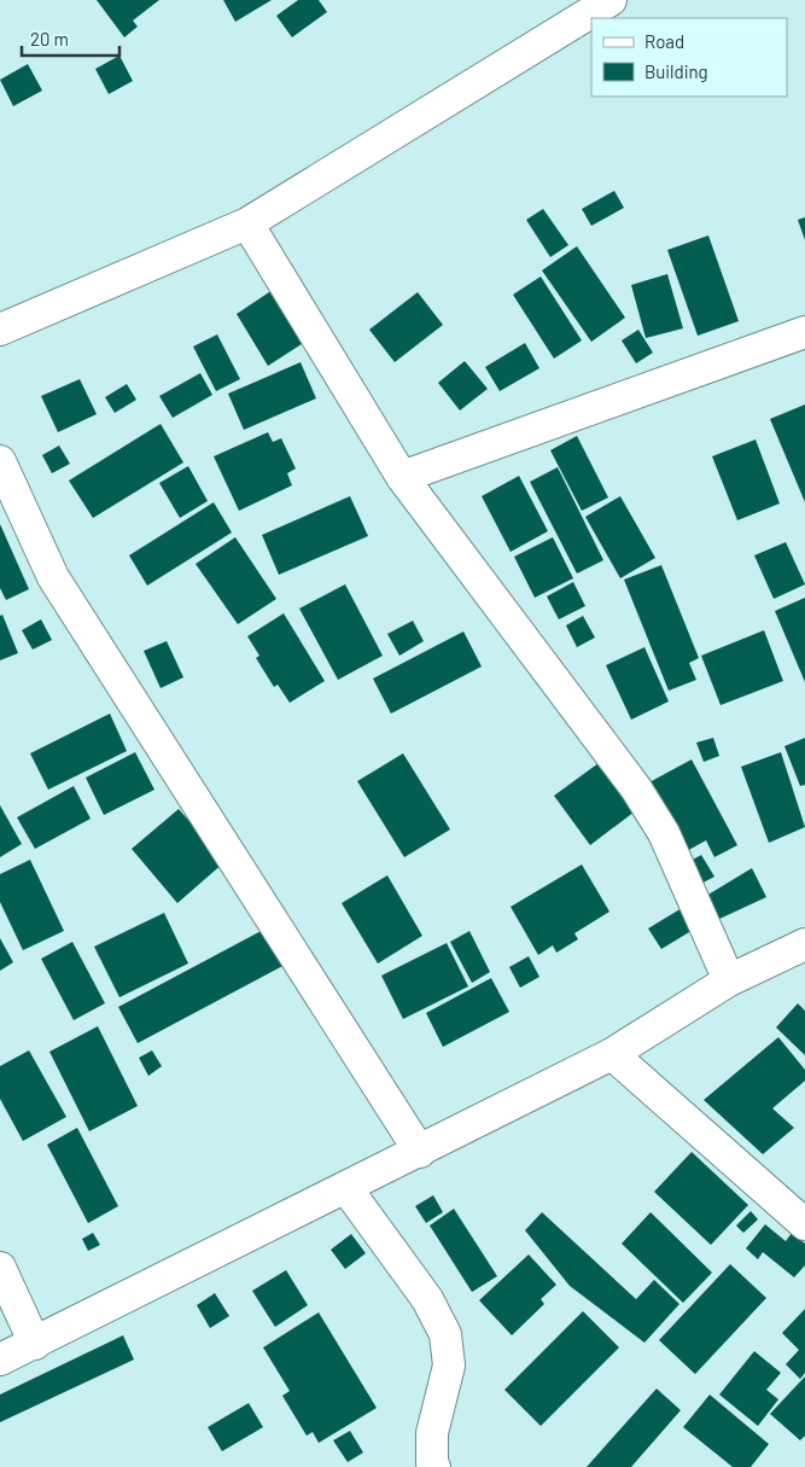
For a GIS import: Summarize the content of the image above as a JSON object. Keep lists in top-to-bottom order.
{
  "legend": ["Road", "Building"],
  "scale_bar": "20 m"
}
